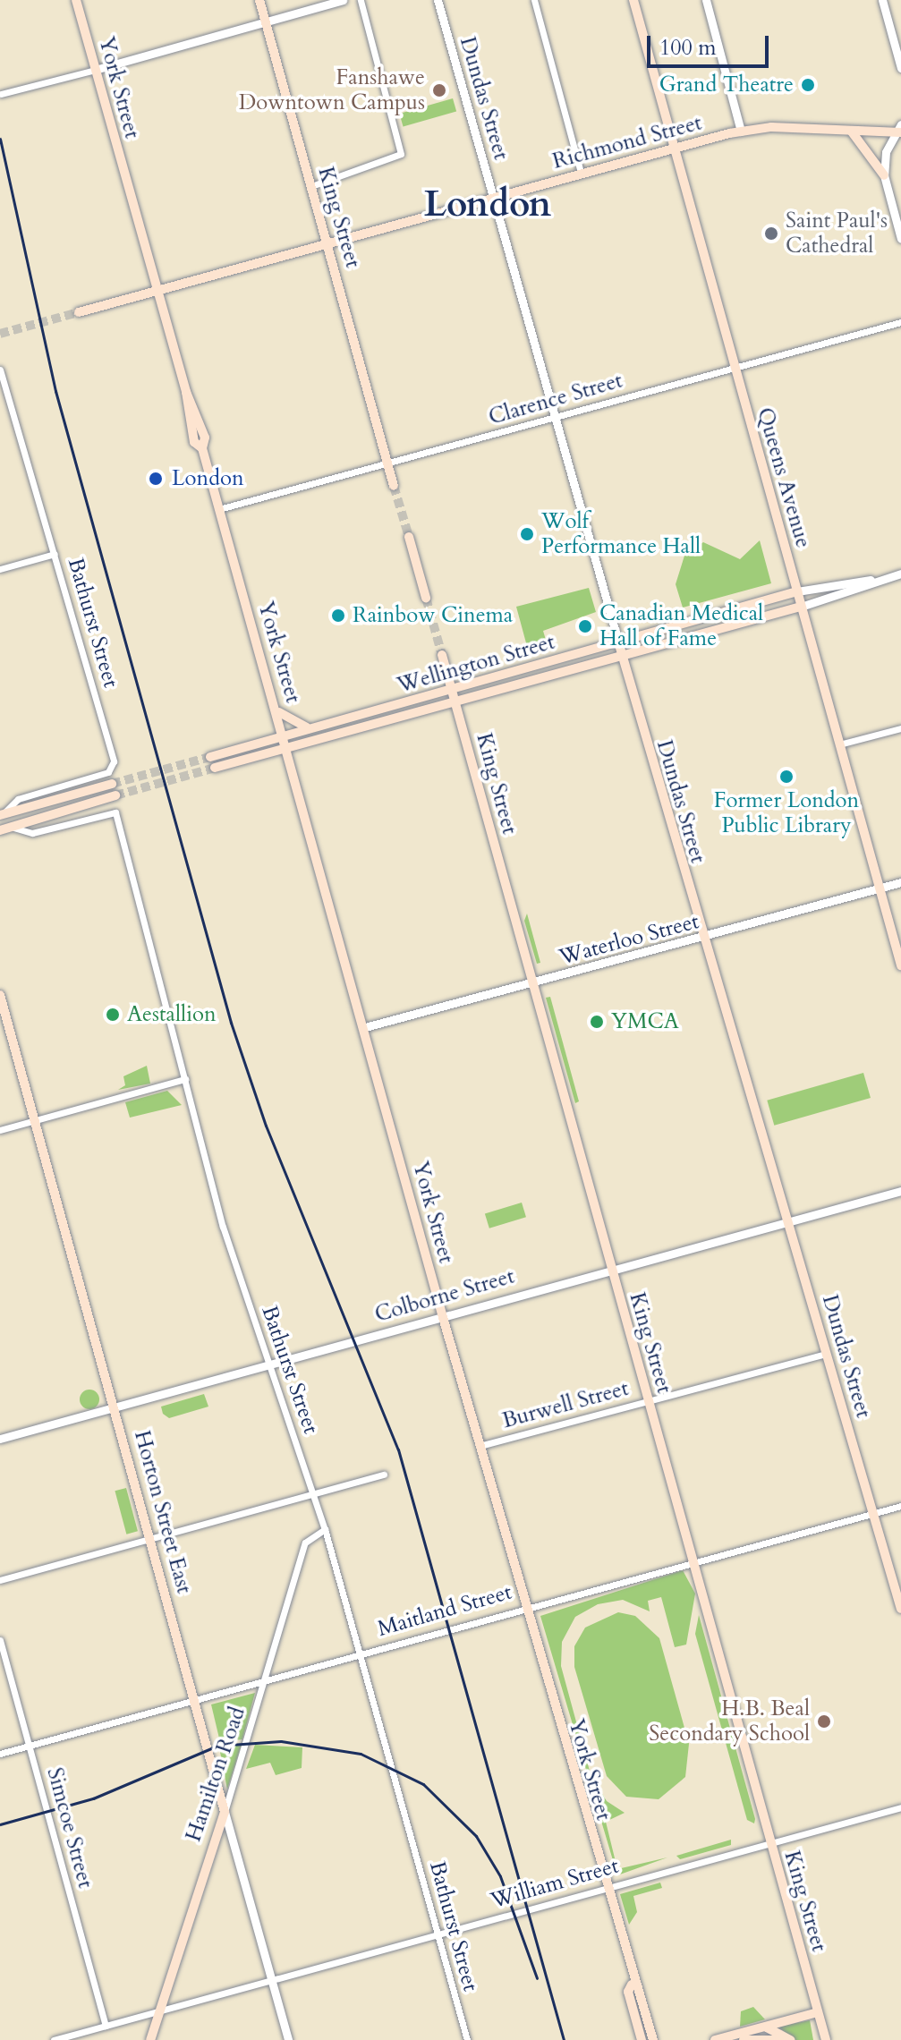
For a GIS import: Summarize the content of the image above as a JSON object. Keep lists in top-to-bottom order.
{
  "streets": {
    "main road": [
      "York Street",
      "Dundas Street",
      "Richmond Street",
      "King Street",
      "Queens Avenue",
      "Wellington Street",
      "Horton Street East",
      "Hamilton Road"
    ],
    "street": [
      "Clarence Street",
      "Bathurst Street",
      "Waterloo Street",
      "Colborne Street",
      "Burwell Street",
      "Maitland Street",
      "Simcoe Street",
      "William Street"
    ]
  },
  "crossings": [
    ["York Street", "Richmond Street"],
    ["York Street", "Clarence Street"],
    ["York Street", "Wellington Street"],
    ["York Street", "Waterloo Street"],
    ["York Street", "Colborne Street"],
    ["York Street", "Burwell Street"],
    ["York Street", "Maitland Street"],
    ["York Street", "William Street"],
    ["Dundas Street", "Richmond Street"],
    ["Dundas Street", "Clarence Street"],
    ["Dundas Street", "Wellington Street"],
    ["Dundas Street", "Waterloo Street"],
    ["Dundas Street", "Colborne Street"],
    ["Dundas Street", "Burwell Street"],
    ["Dundas Street", "Maitland Street"],
    ["Richmond Street", "King Street"],
    ["Richmond Street", "Queens Avenue"],
    ["King Street", "Clarence Street"],
    ["King Street", "Wellington Street"],
    ["King Street", "Waterloo Street"],
    ["King Street", "Colborne Street"],
    ["King Street", "Burwell Street"],
    ["King Street", "Maitland Street"],
    ["King Street", "William Street"],
    ["Clarence Street", "Queens Avenue"],
    ["Queens Avenue", "Wellington Street"],
    ["Queens Avenue", "Waterloo Street"],
    ["Bathurst Street", "Colborne Street"],
    ["Bathurst Street", "Maitland Street"],
    ["Bathurst Street", "Hamilton Road"],
    ["Bathurst Street", "William Street"],
    ["Colborne Street", "Horton Street East"],
    ["Horton Street East", "Maitland Street"],
    ["Horton Street East", "Hamilton Road"],
    ["Horton Street East", "William Street"],
    ["Maitland Street", "Hamilton Road"],
    ["Maitland Street", "Simcoe Street"],
    ["Hamilton Road", "William Street"],
    ["Simcoe Street", "William Street"]
  ],
  "districts": ["London"],
  "places": [
    "Grand Theatre",
    "Fanshawe Downtown Campus",
    "Saint Paul's Cathedral",
    "London",
    "Wolf Performance Hall",
    "Rainbow Cinema",
    "Canadian Medical Hall of Fame",
    "Former London Public Library",
    "Aestallion",
    "YMCA",
    "H.B. Beal Secondary School"
  ],
  "scale_bar": "100 m"
}
